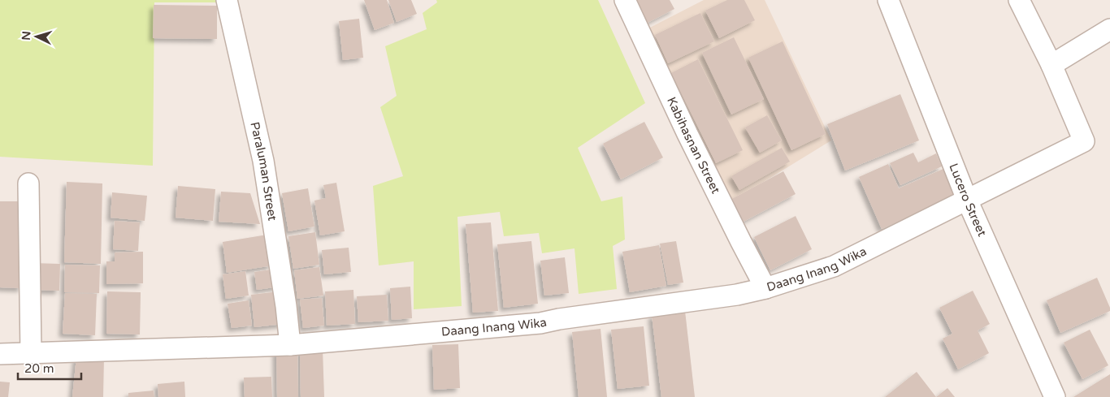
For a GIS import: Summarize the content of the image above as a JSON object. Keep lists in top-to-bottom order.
{
  "streets": {
    "street": [
      "Kabihasnan Street",
      "Paraluman Street",
      "Lucero Street",
      "Daang Inang Wika"
    ]
  },
  "crossings": [
    ["Kabihasnan Street", "Daang Inang Wika"],
    ["Paraluman Street", "Daang Inang Wika"],
    ["Lucero Street", "Daang Inang Wika"]
  ],
  "scale_bar": "20 m",
  "north": "left"
}
